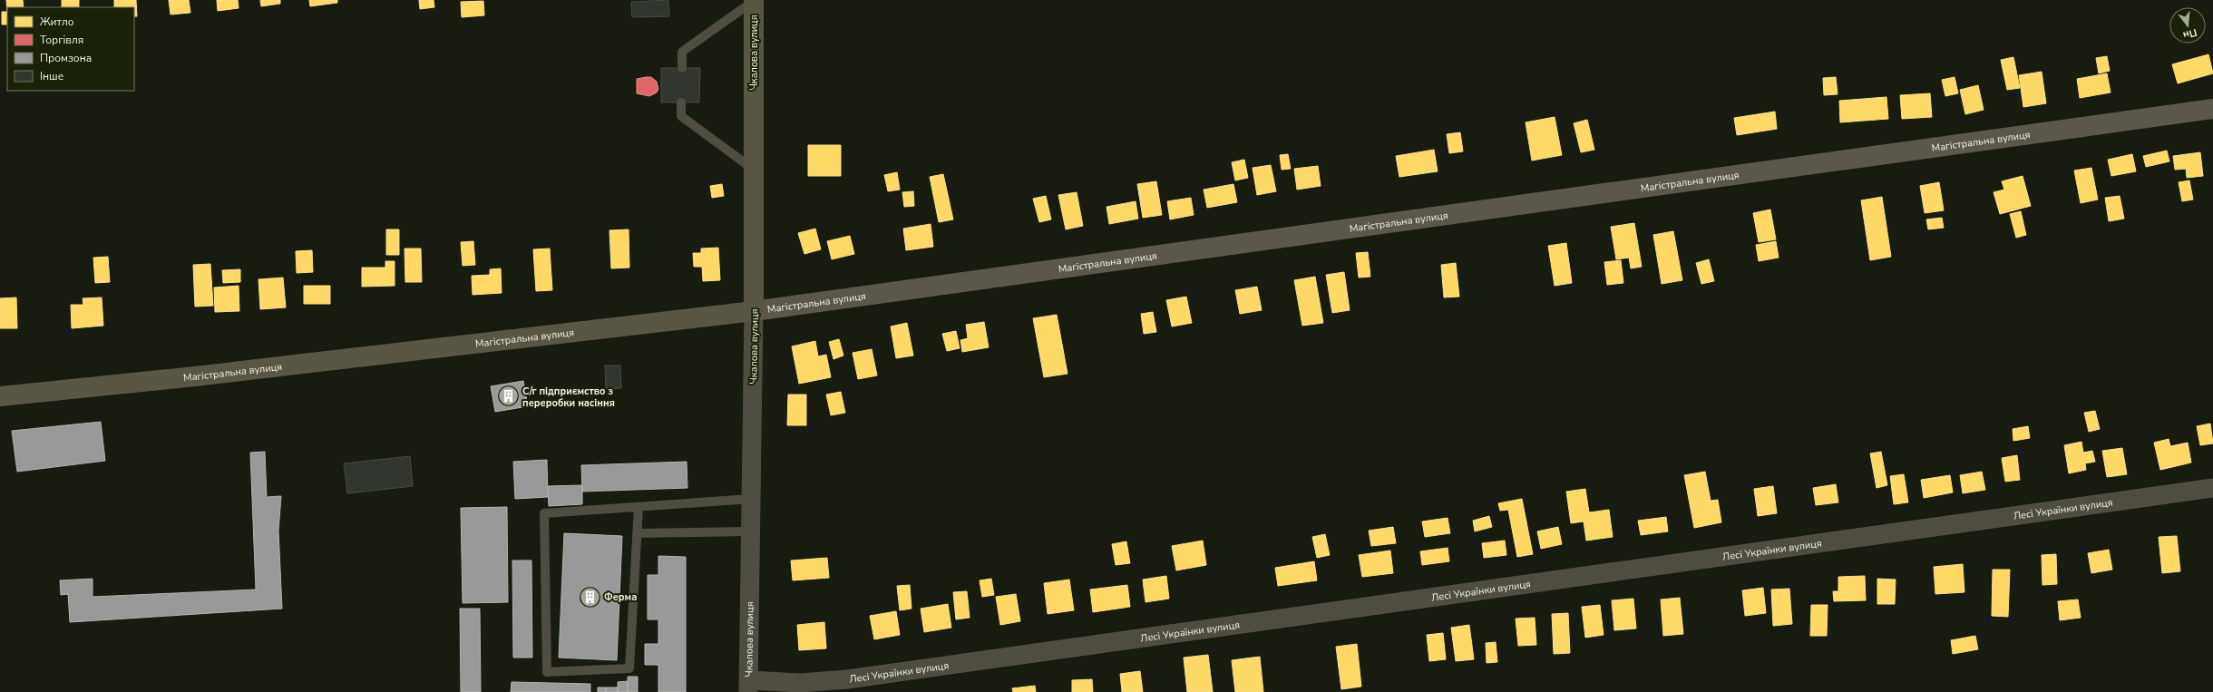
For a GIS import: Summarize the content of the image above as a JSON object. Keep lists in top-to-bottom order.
{
  "streets": {
    "main road": ["Чкалова вулиця", "Магістральна вулиця"],
    "street": ["Лесі Українки вулиця"]
  },
  "crossings": [
    ["Чкалова вулиця", "Магістральна вулиця"],
    ["Чкалова вулиця", "Лесі Українки вулиця"]
  ],
  "places": {
    "building": ["С/г підприємство з переробки насіння", "Ферма"]
  },
  "legend": [
    "Житло",
    "Торгівля",
    "Промзона",
    "Інше"
  ],
  "north": "bottom"
}
